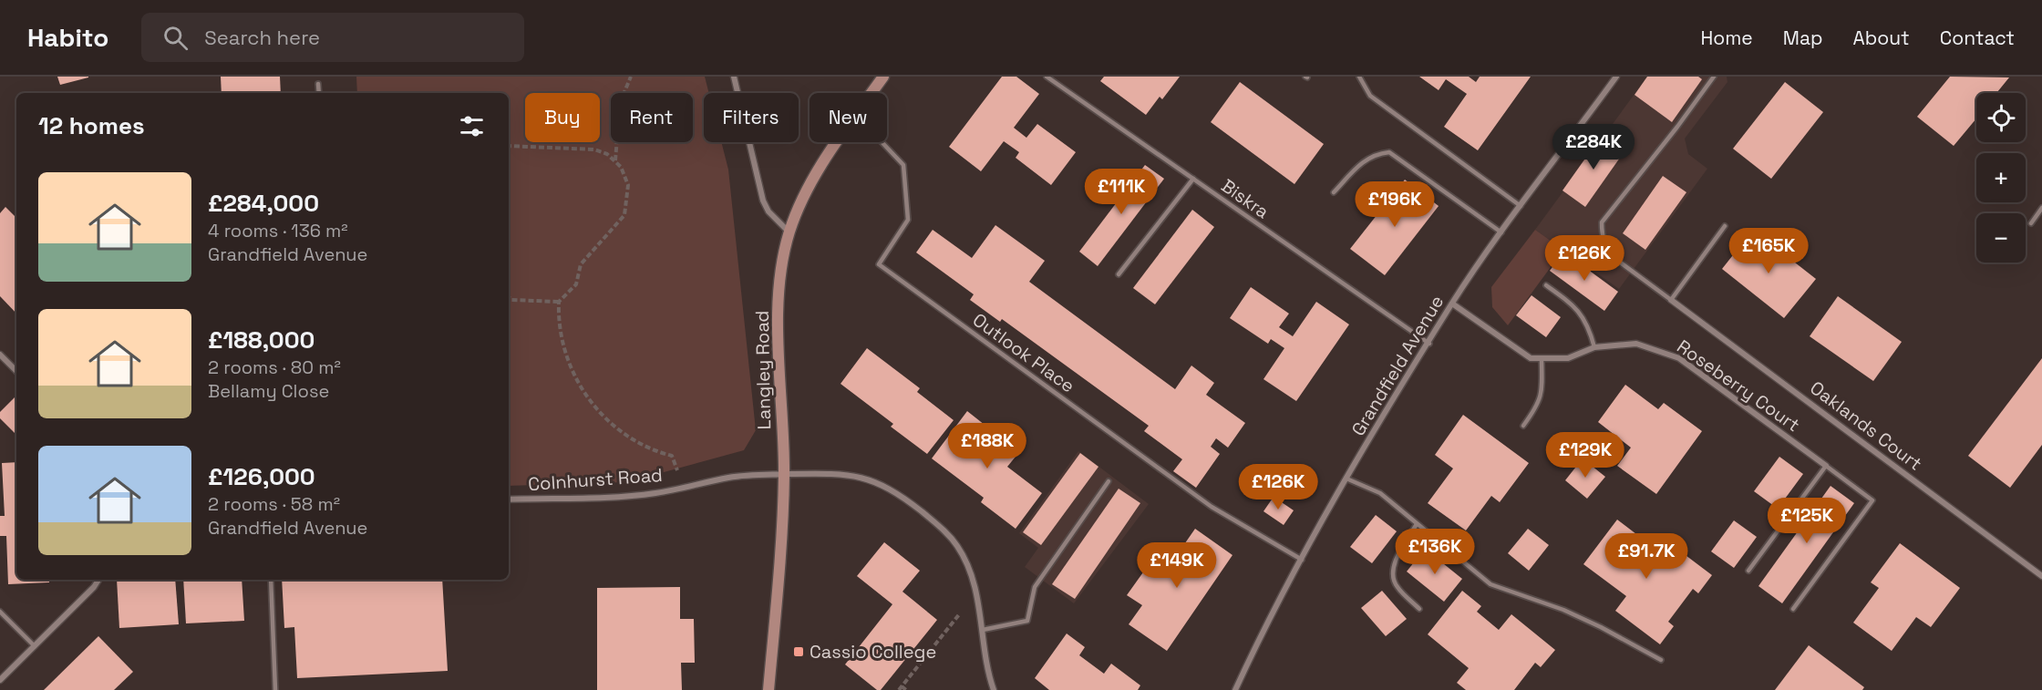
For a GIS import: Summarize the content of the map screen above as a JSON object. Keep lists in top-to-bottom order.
{
  "streets": {
    "street": [
      "Grandfield Avenue",
      "Langley Road",
      "Roseberry Court",
      "Oaklands Court",
      "Colnhurst Road"
    ],
    "lane": ["Biskra", "Outlook Place"]
  },
  "crossings": [
    ["Biskra", "Grandfield Avenue"],
    ["Outlook Place", "Grandfield Avenue"],
    ["Grandfield Avenue", "Roseberry Court"],
    ["Langley Road", "Colnhurst Road"]
  ],
  "places": {
    "transit": ["Cassio College"]
  },
  "page": {
    "header": "Habito",
    "search": "Search here",
    "nav": [
      "Home",
      "Map",
      "About",
      "Contact"
    ],
    "map_buttons": ["+", "−"],
    "chip": [
      "Buy",
      "Rent",
      "Filters",
      "New"
    ],
    "heading": "12 homes",
    "price": [
      "£284K",
      "£111K",
      "£196K",
      "£165K",
      "£126K",
      "£188K",
      "£129K",
      "£126K",
      "£125K",
      "£136K",
      "£91.7K",
      "£149K"
    ],
    "list": [
      {
        "name": "£284,000",
        "note": "4 rooms · 136 m² · Grandfield Avenue"
      },
      {
        "name": "£188,000",
        "note": "2 rooms · 80 m² · Bellamy Close"
      },
      {
        "name": "£126,000",
        "note": "2 rooms · 58 m² · Grandfield Avenue"
      }
    ]
  }
}
